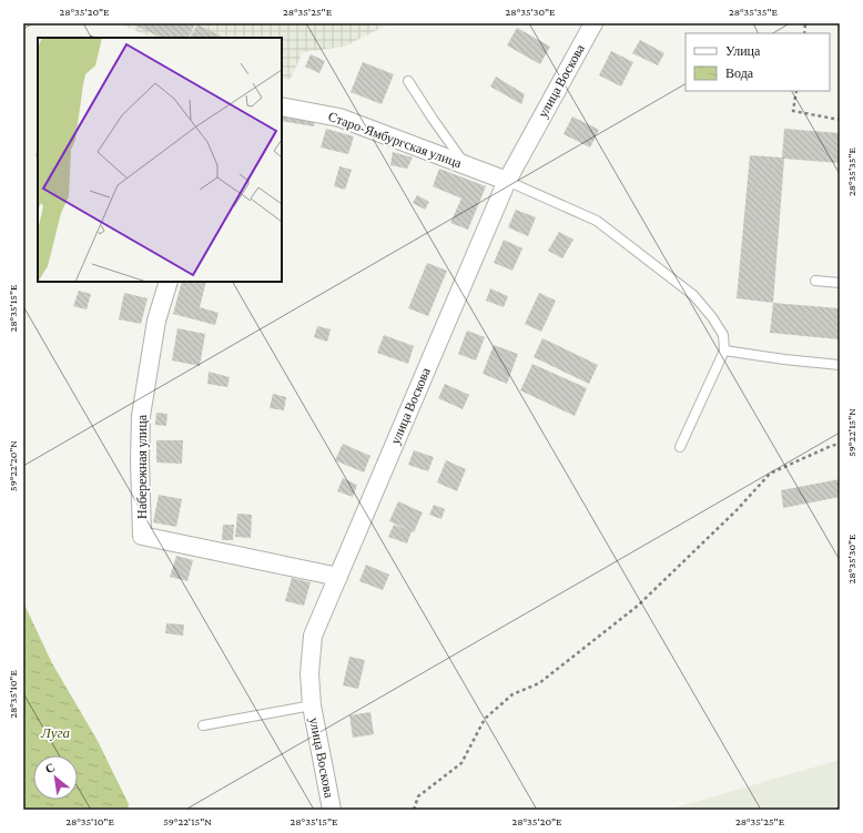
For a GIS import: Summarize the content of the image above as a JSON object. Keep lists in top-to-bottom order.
{
  "streets": {
    "street": ["улица Воскова", "Старо-Ямбургская улица", "Набережная улица"]
  },
  "crossings": [
    ["улица Воскова", "Старо-Ямбургская улица"],
    ["улица Воскова", "Набережная улица"]
  ],
  "water": ["Луга"],
  "legend": ["Улица", "Вода"],
  "north": "top left",
  "coordinates": [
    "28°35'20\"E",
    "28°35'25\"E",
    "28°35'30\"E",
    "28°35'35\"E",
    "28°35'15\"E",
    "59°22'15\"N",
    "59°22'20\"N",
    "28°35'10\"E"
  ]
}
